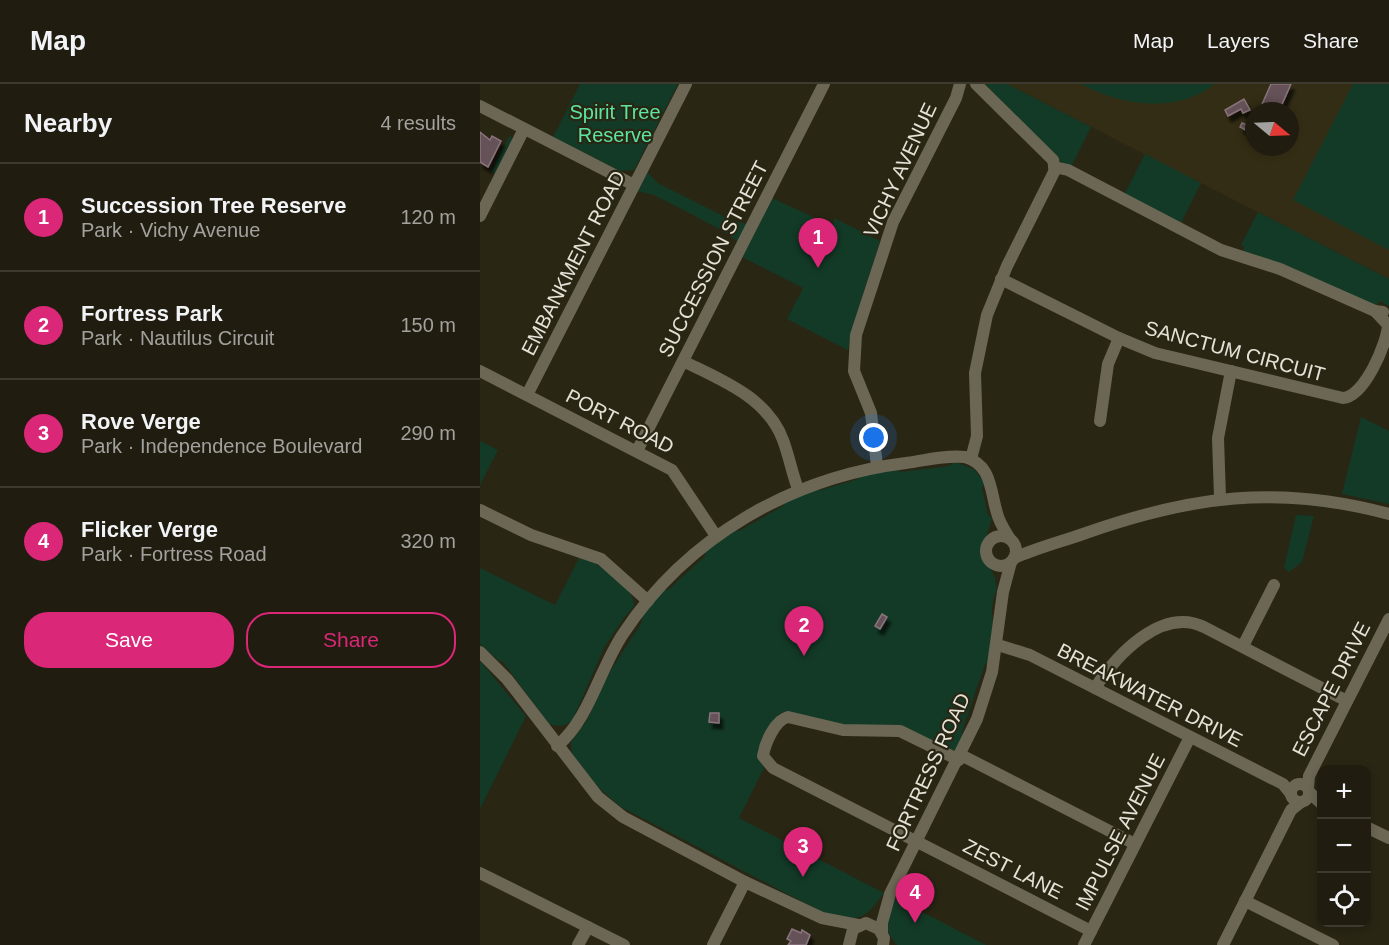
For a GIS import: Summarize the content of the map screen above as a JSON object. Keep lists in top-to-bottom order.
{
  "streets": {
    "street": [
      "VICHY AVENUE",
      "SUCCESSION STREET",
      "EMBANKMENT ROAD",
      "SANCTUM CIRCUIT",
      "PORT ROAD",
      "ESCAPE DRIVE",
      "BREAKWATER DRIVE",
      "FORTRESS ROAD",
      "IMPULSE AVENUE",
      "ZEST LANE"
    ]
  },
  "crossings": [
    ["SUCCESSION STREET", "PORT ROAD"],
    ["EMBANKMENT ROAD", "PORT ROAD"],
    ["ESCAPE DRIVE", "BREAKWATER DRIVE"],
    ["BREAKWATER DRIVE", "FORTRESS ROAD"],
    ["BREAKWATER DRIVE", "IMPULSE AVENUE"],
    ["FORTRESS ROAD", "ZEST LANE"],
    ["IMPULSE AVENUE", "ZEST LANE"]
  ],
  "parks": ["Spirit Tree Reserve"],
  "north": "right",
  "page": {
    "header": "Map",
    "nav": ["Map", "Layers", "Share"],
    "heading": ["Nearby", "4 results"],
    "list": [
      {
        "mark": "1",
        "name": "Succession Tree Reserve",
        "note": "Park · Vichy Avenue",
        "value": "120 m"
      },
      {
        "mark": "2",
        "name": "Fortress Park",
        "note": "Park · Nautilus Circuit",
        "value": "150 m"
      },
      {
        "mark": "3",
        "name": "Rove Verge",
        "note": "Park · Independence Boulevard",
        "value": "290 m"
      },
      {
        "mark": "4",
        "name": "Flicker Verge",
        "note": "Park · Fortress Road",
        "value": "320 m"
      }
    ],
    "pins": [
      "1",
      "2",
      "3",
      "4"
    ],
    "buttons": ["Save", "Share"],
    "map_buttons": ["+", "−"]
  }
}
